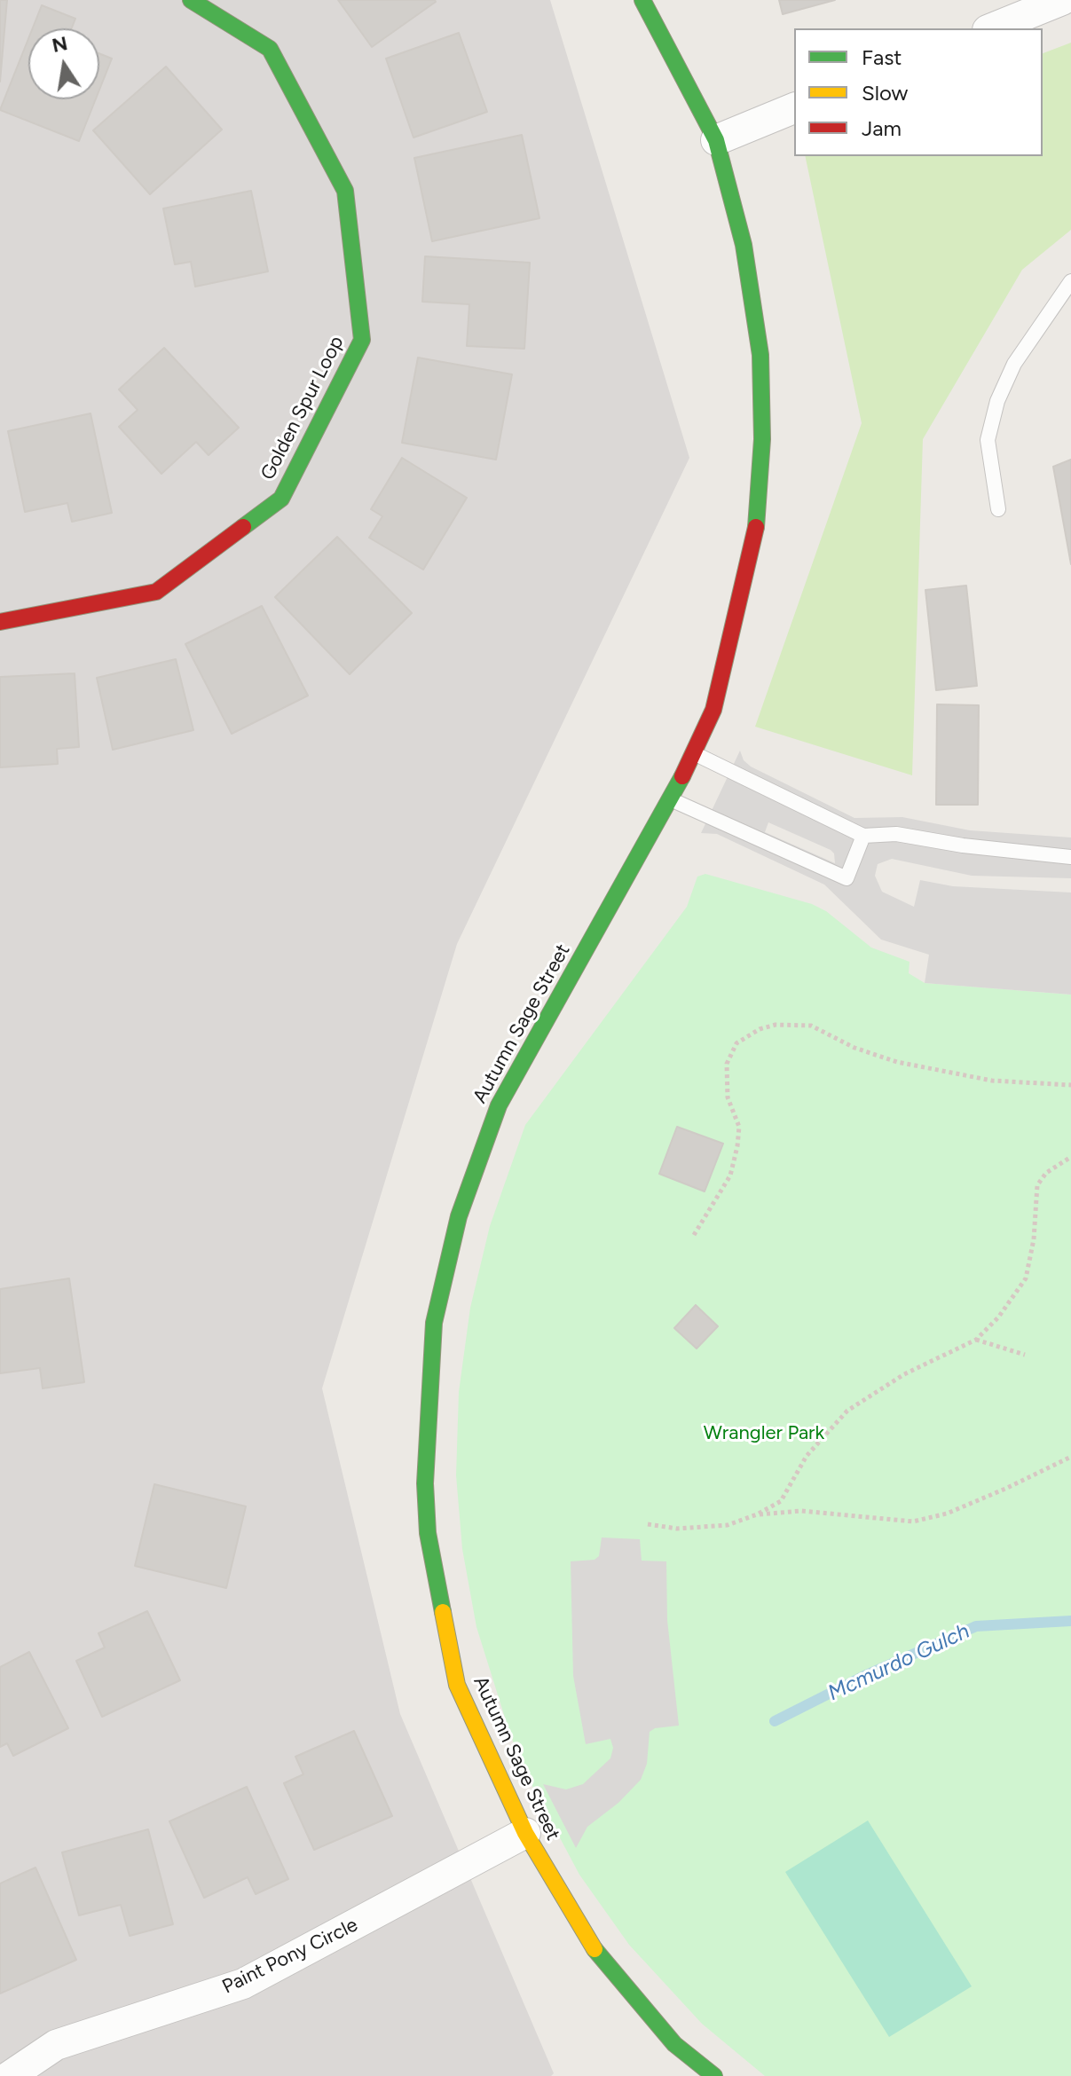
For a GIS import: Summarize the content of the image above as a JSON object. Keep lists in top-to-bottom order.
{
  "streets": {
    "street": ["Golden Spur Loop", "Autumn Sage Street", "Paint Pony Circle"]
  },
  "crossings": [
    ["Autumn Sage Street", "Paint Pony Circle"]
  ],
  "water": ["Mcmurdo Gulch"],
  "parks": ["Wrangler Park"],
  "legend": ["Fast", "Slow", "Jam"],
  "north": "top"
}
